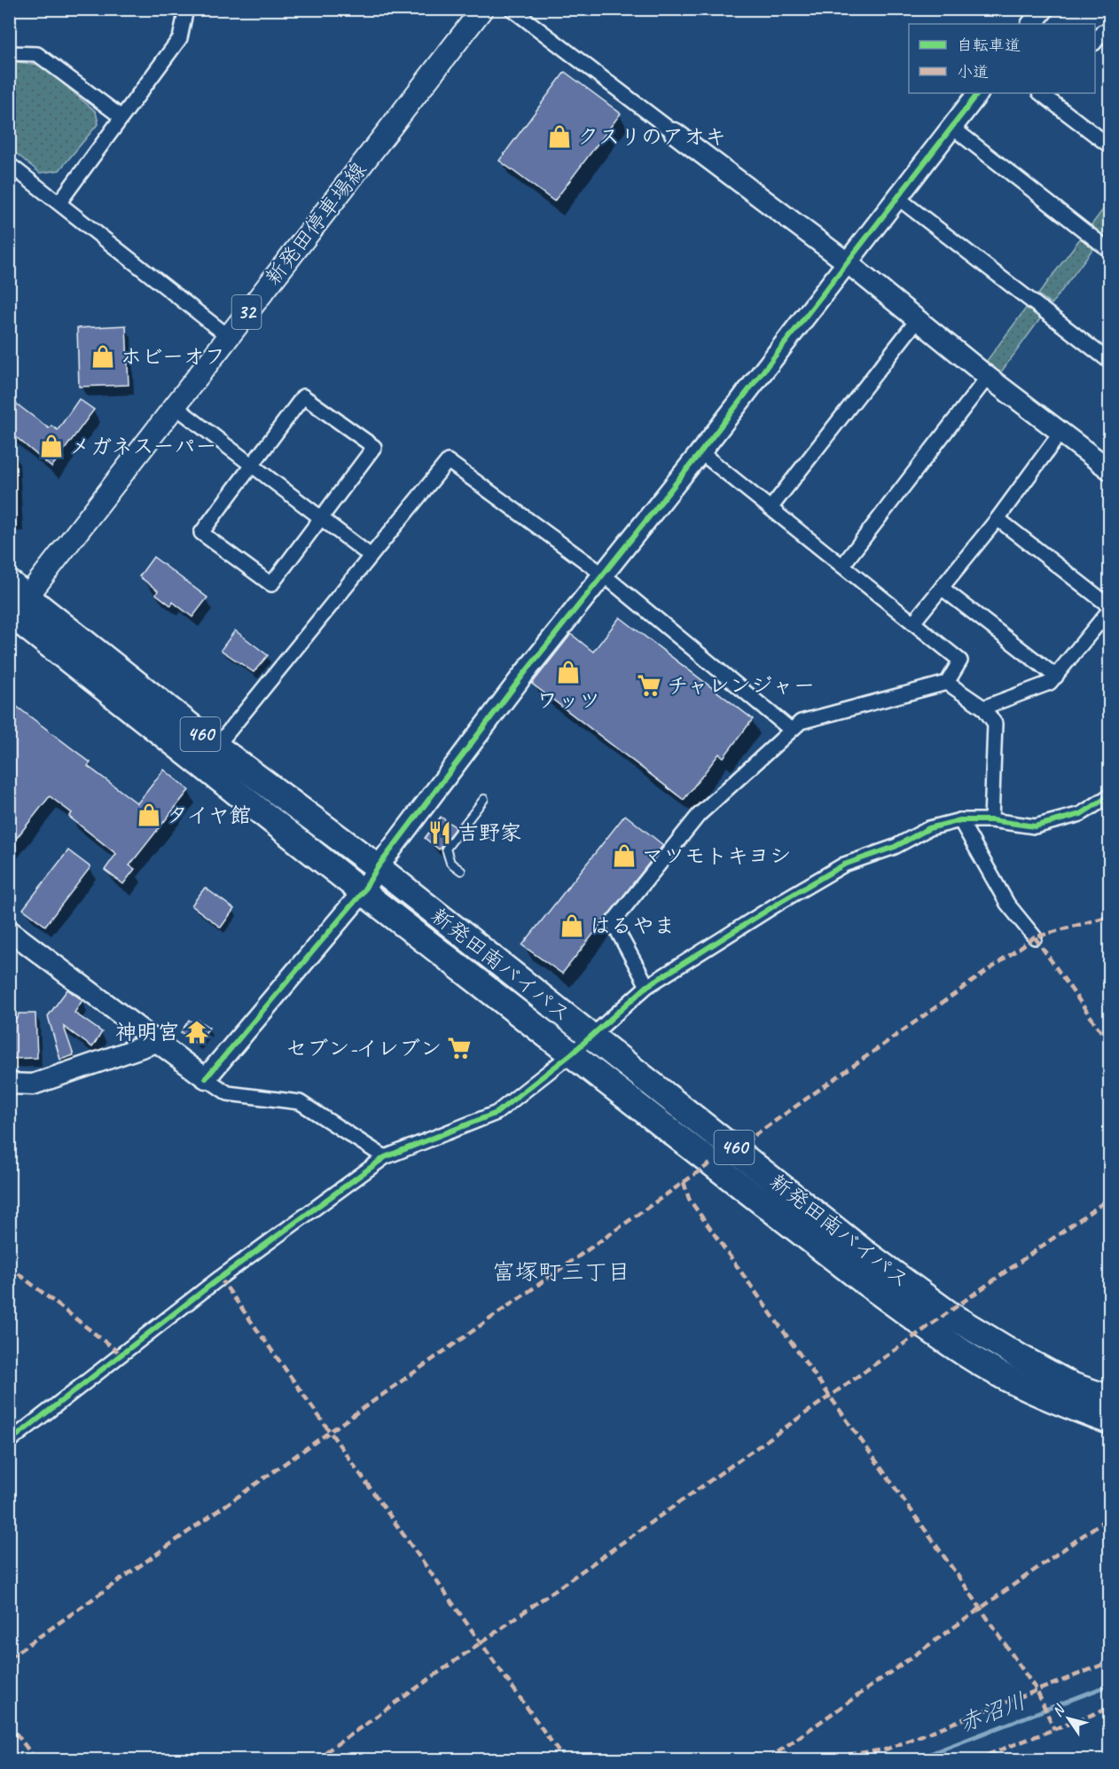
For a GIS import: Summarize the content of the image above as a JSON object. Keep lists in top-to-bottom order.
{
  "streets": {
    "highway": ["460", "新発田南バイパス"],
    "main road": ["新発田停車場線", "32"]
  },
  "crossings": [
    ["新発田停車場線", "新発田南バイパス"]
  ],
  "districts": ["富塚町三丁目"],
  "water": ["赤沼川"],
  "places": {
    "shop": [
      "クスリのアオキ",
      "ホビーオフ",
      "メガネスーパー",
      "ワッツ",
      "タイヤ館",
      "マツモトキヨシ",
      "はるやま"
    ],
    "supermarket": ["チャレンジャー", "セブン-イレブン"],
    "restaurant": ["吉野家"],
    "temple": ["神明宮"]
  },
  "legend": ["自転車道", "小道"],
  "north": "top left"
}
